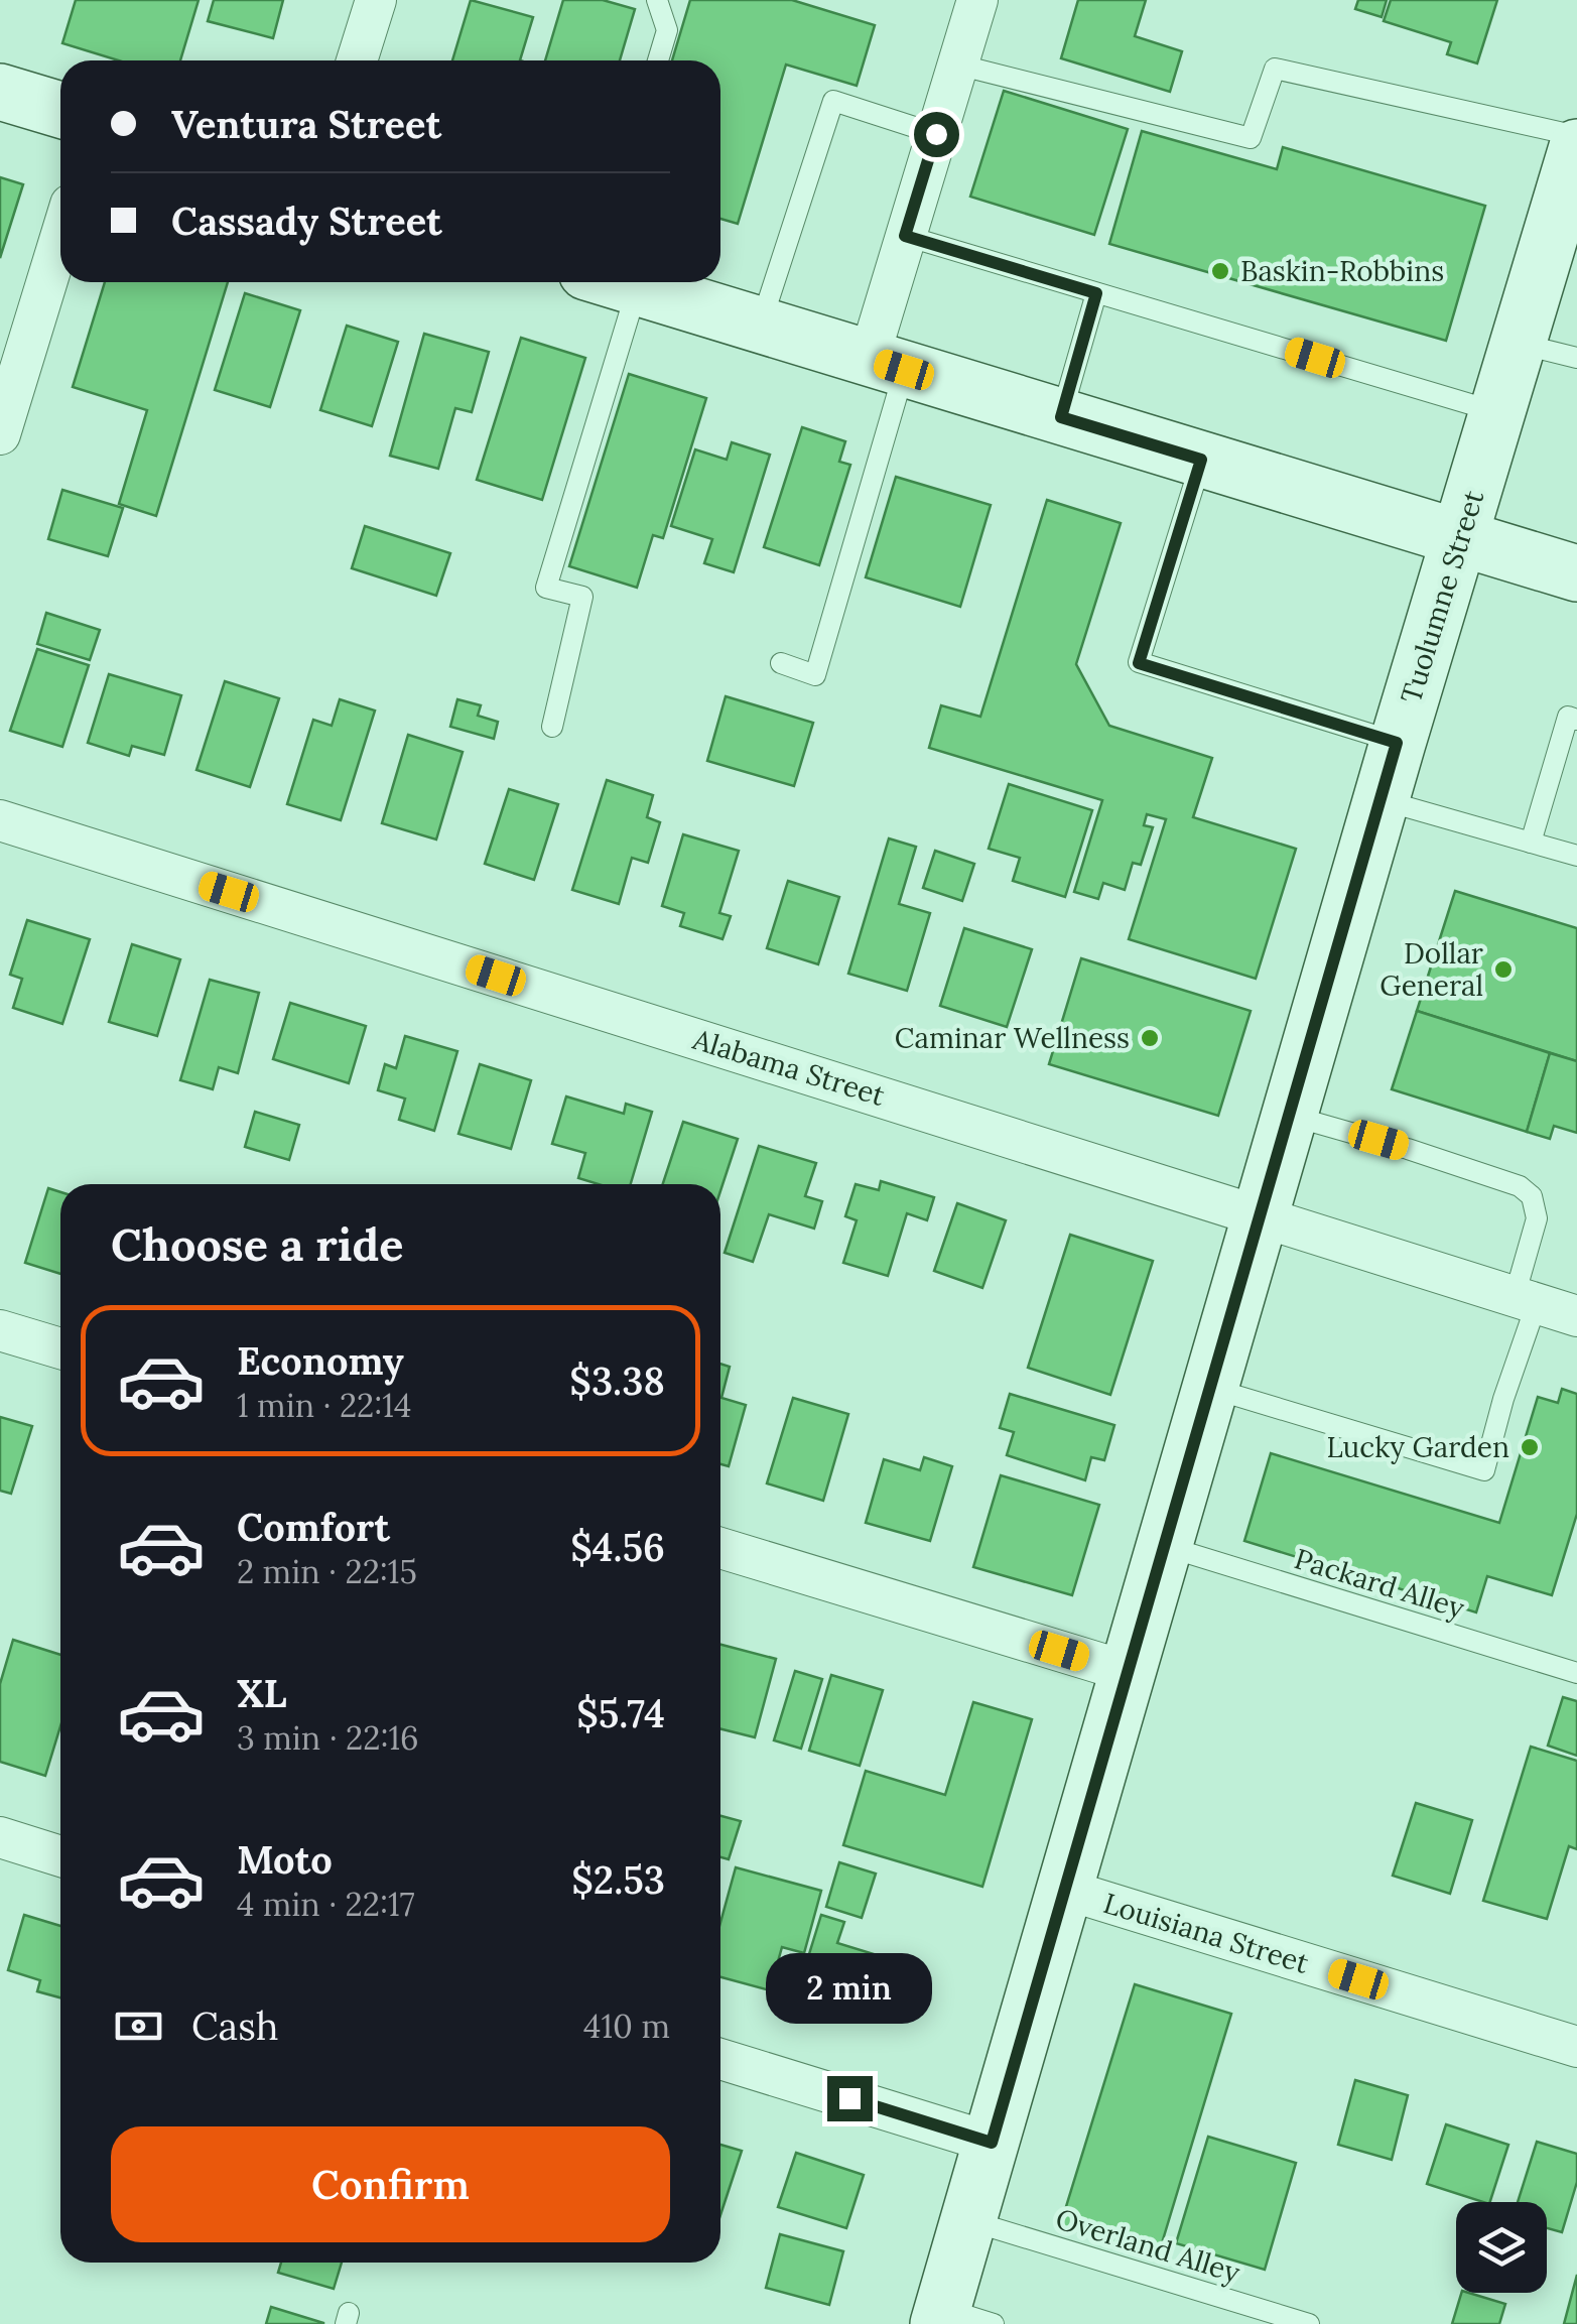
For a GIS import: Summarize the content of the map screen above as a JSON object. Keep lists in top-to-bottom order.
{
  "streets": {
    "main road": ["Tuolumne Street"],
    "street": ["Alabama Street", "Louisiana Street"],
    "lane": ["Packard Alley", "Overland Alley"]
  },
  "crossings": [
    ["Tuolumne Street", "Alabama Street"],
    ["Tuolumne Street", "Packard Alley"],
    ["Tuolumne Street", "Louisiana Street"],
    ["Tuolumne Street", "Overland Alley"]
  ],
  "places": [
    "Baskin-Robbins",
    "Dollar General",
    "Caminar Wellness",
    "Lucky Garden"
  ],
  "page": {
    "banner": ["Ventura Street", "Cassady Street"],
    "heading": "Choose a ride",
    "list": [
      {
        "name": "Economy",
        "note": "1 min · 22:14",
        "value": "$3.38"
      },
      {
        "name": "Comfort",
        "note": "2 min · 22:15",
        "value": "$4.56"
      },
      {
        "name": "XL",
        "note": "3 min · 22:16",
        "value": "$5.74"
      },
      {
        "name": "Moto",
        "note": "4 min · 22:17",
        "value": "$2.53"
      }
    ],
    "bubble": "2 min",
    "pay": ["Cash", "410 m"],
    "buttons": "Confirm"
  }
}
